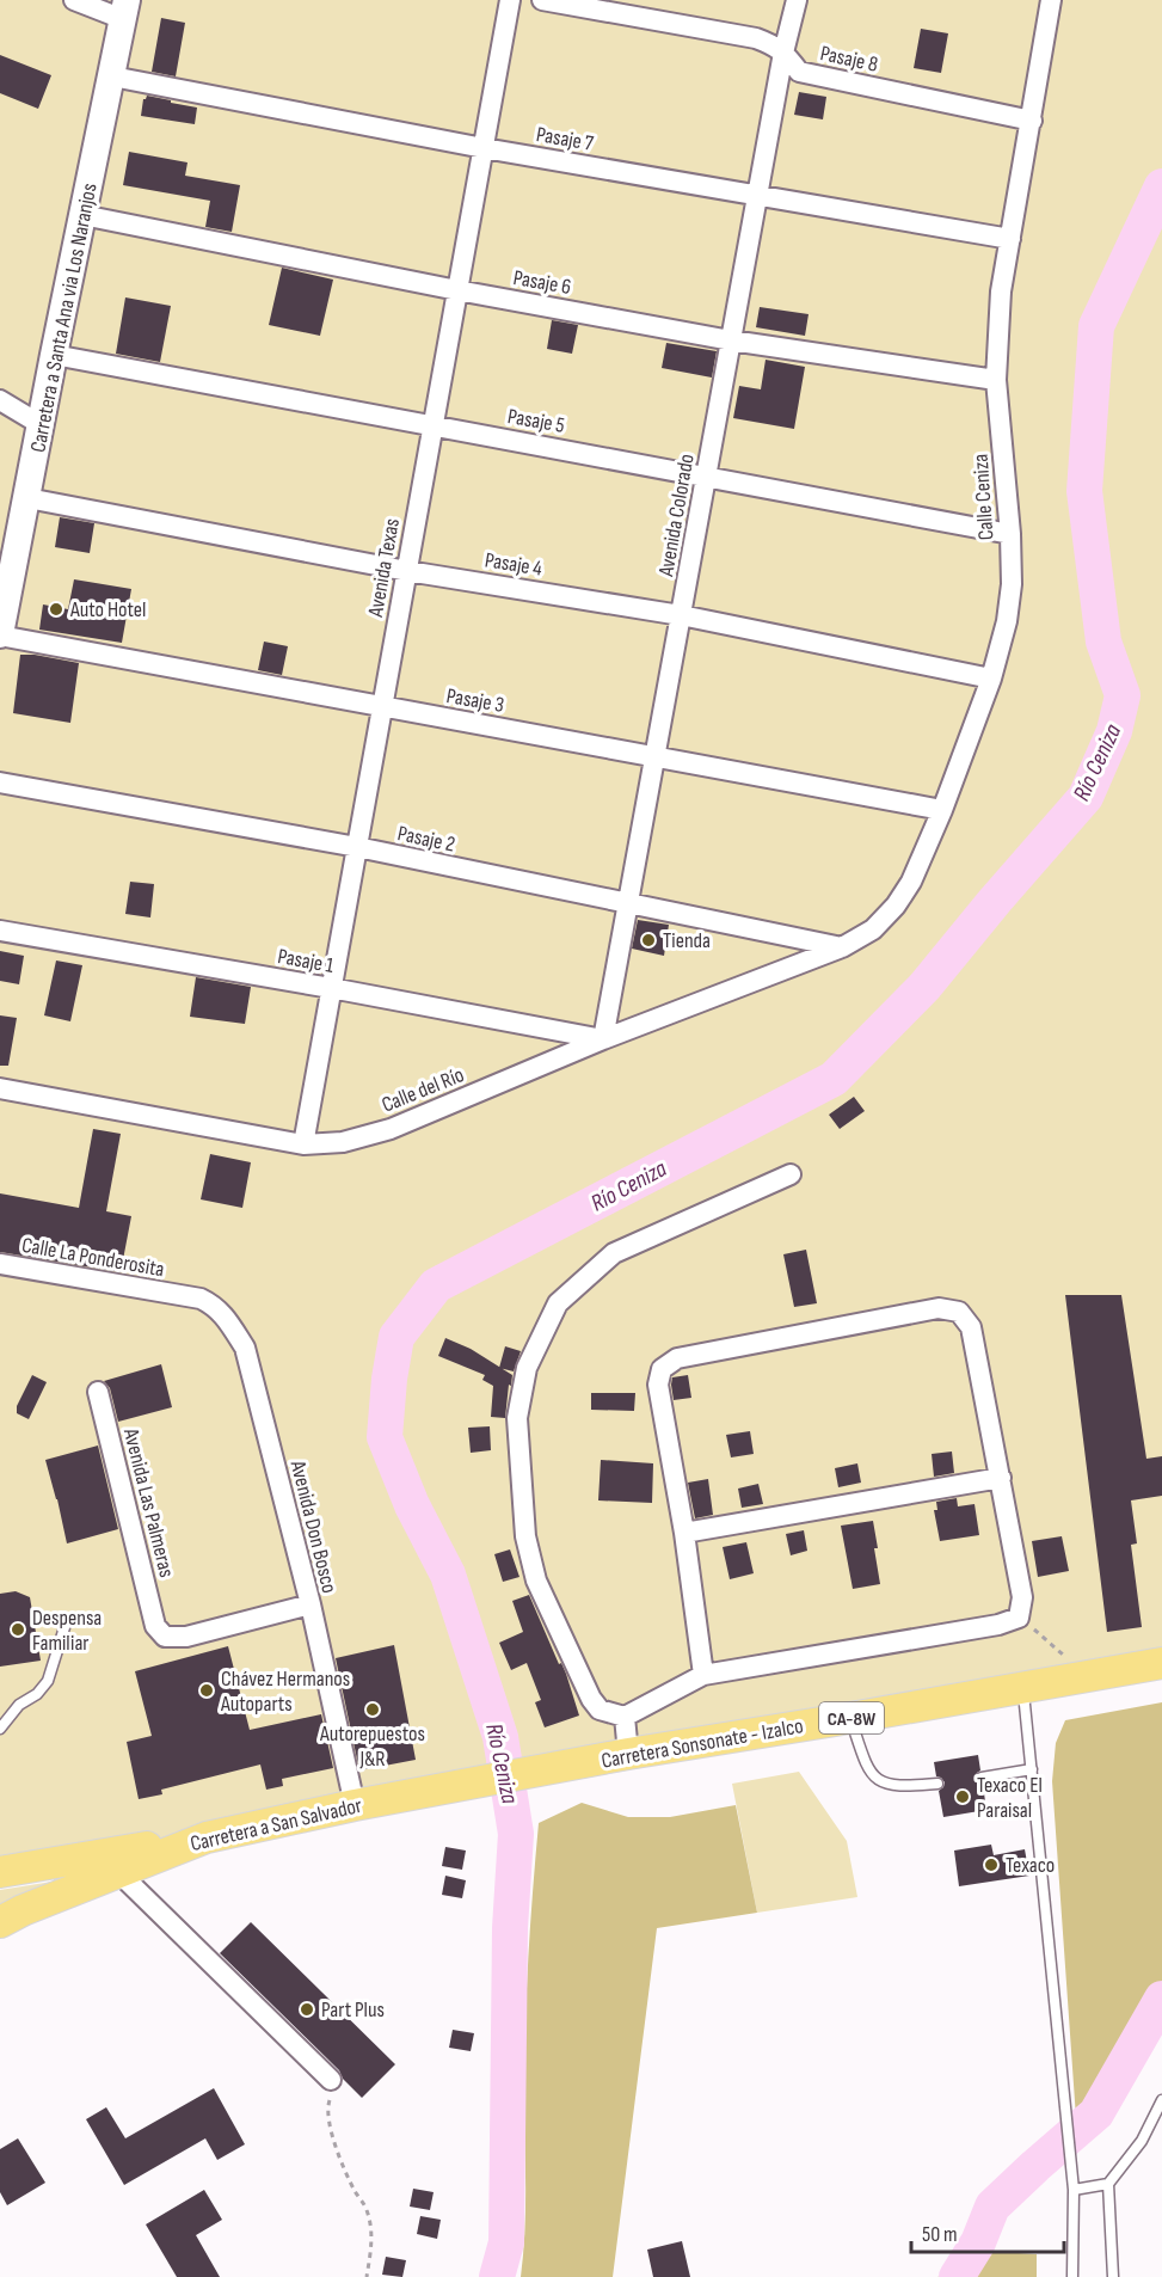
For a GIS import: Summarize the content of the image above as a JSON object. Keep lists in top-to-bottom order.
{
  "streets": {
    "main road": [
      "Carretera a Santa Ana via Los Naranjos",
      "CA-8W",
      "Carretera Sonsonate - Izalco",
      "Carretera a San Salvador"
    ],
    "street": [
      "Pasaje 8",
      "Pasaje 7",
      "Pasaje 6",
      "Pasaje 5",
      "Calle Ceniza",
      "Avenida Colorado",
      "Pasaje 4",
      "Avenida Texas",
      "Pasaje 3",
      "Pasaje 2",
      "Pasaje 1",
      "Calle del Río",
      "Calle La Ponderosita",
      "Avenida Las Palmeras",
      "Avenida Don Bosco"
    ]
  },
  "crossings": [
    ["Pasaje 8", "Calle Ceniza"],
    ["Pasaje 8", "Avenida Colorado"],
    ["Pasaje 7", "Carretera a Santa Ana via Los Naranjos"],
    ["Pasaje 7", "Calle Ceniza"],
    ["Pasaje 7", "Avenida Colorado"],
    ["Pasaje 7", "Avenida Texas"],
    ["Pasaje 6", "Carretera a Santa Ana via Los Naranjos"],
    ["Pasaje 6", "Calle Ceniza"],
    ["Pasaje 6", "Avenida Colorado"],
    ["Pasaje 6", "Avenida Texas"],
    ["Carretera a Santa Ana via Los Naranjos", "Pasaje 5"],
    ["Carretera a Santa Ana via Los Naranjos", "Pasaje 4"],
    ["Carretera a Santa Ana via Los Naranjos", "Pasaje 3"],
    ["Pasaje 5", "Calle Ceniza"],
    ["Pasaje 5", "Avenida Colorado"],
    ["Pasaje 5", "Avenida Texas"],
    ["Calle Ceniza", "Pasaje 4"],
    ["Calle Ceniza", "Pasaje 3"],
    ["Calle Ceniza", "Pasaje 2"],
    ["Calle Ceniza", "Calle del Río"],
    ["Avenida Colorado", "Pasaje 4"],
    ["Avenida Colorado", "Pasaje 3"],
    ["Avenida Colorado", "Pasaje 2"],
    ["Avenida Colorado", "Pasaje 1"],
    ["Avenida Colorado", "Calle del Río"],
    ["Pasaje 4", "Avenida Texas"],
    ["Avenida Texas", "Pasaje 3"],
    ["Avenida Texas", "Pasaje 2"],
    ["Avenida Texas", "Pasaje 1"],
    ["Avenida Texas", "Calle del Río"],
    ["Pasaje 2", "Calle del Río"],
    ["Pasaje 1", "Calle del Río"],
    ["Calle La Ponderosita", "Avenida Don Bosco"],
    ["Avenida Las Palmeras", "Avenida Don Bosco"],
    ["Avenida Don Bosco", "Carretera a San Salvador"],
    ["Carretera Sonsonate - Izalco", "Carretera a San Salvador"]
  ],
  "water": ["Río Ceniza"],
  "places": [
    "Auto Hotel",
    "Tienda",
    "Despensa Familiar",
    "Chávez Hermanos Autoparts",
    "Autorepuestos J&R",
    "Texaco El Paraisal",
    "Texaco",
    "Part Plus"
  ],
  "scale_bar": "50 m"
}
